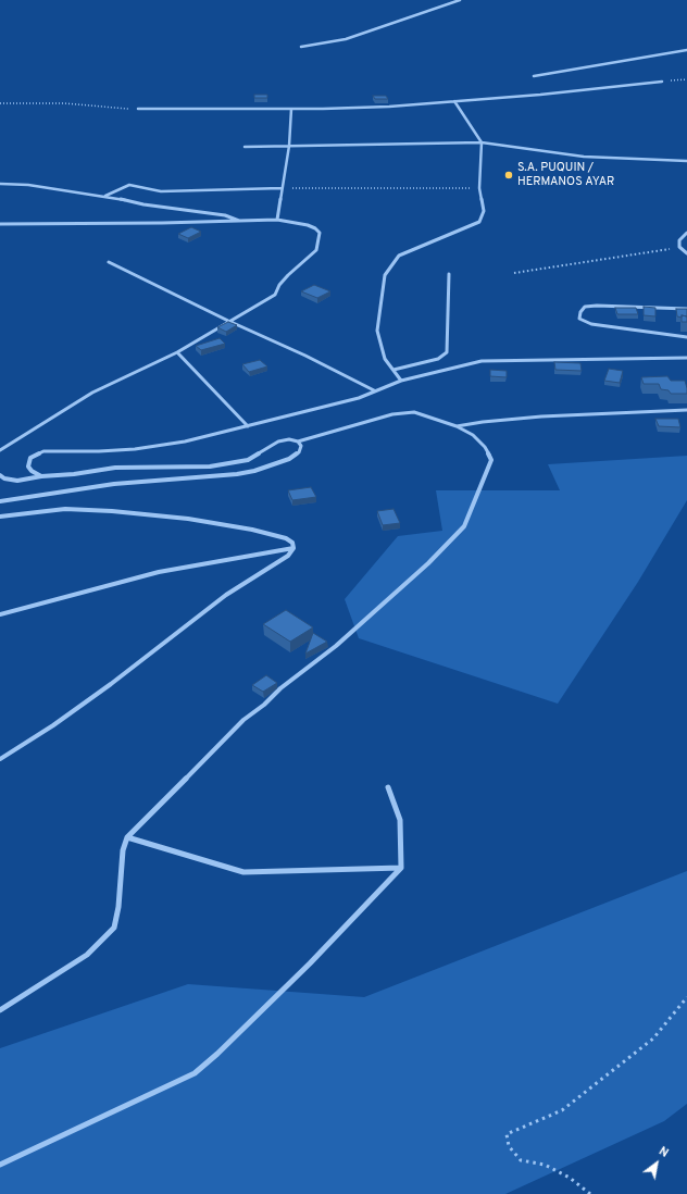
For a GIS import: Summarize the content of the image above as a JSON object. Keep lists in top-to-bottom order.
{
  "places": ["S.A. PUQUIN / HERMANOS AYAR"],
  "north": "top right"
}
